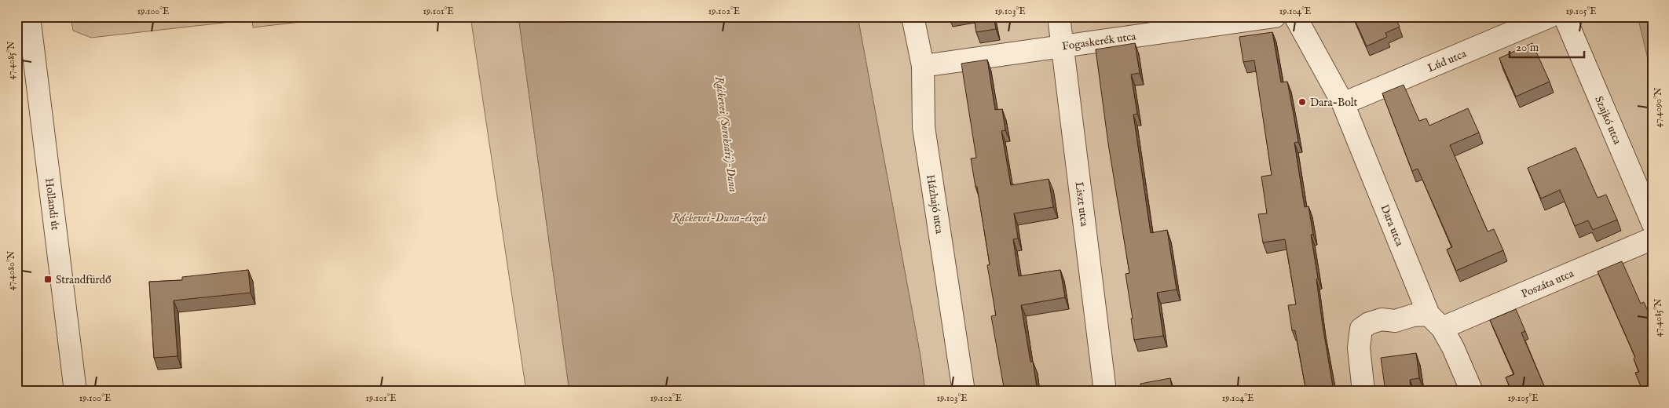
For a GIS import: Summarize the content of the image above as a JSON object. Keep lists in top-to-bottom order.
{
  "streets": {
    "street": [
      "Fogaskerék utca",
      "Lúd utca",
      "Szajkó utca",
      "Hollandi út",
      "Házhajó utca",
      "Liszt utca",
      "Dara utca",
      "Poszáta utca"
    ]
  },
  "crossings": [
    ["Fogaskerék utca", "Házhajó utca"],
    ["Fogaskerék utca", "Liszt utca"],
    ["Lúd utca", "Dara utca"],
    ["Dara utca", "Poszáta utca"]
  ],
  "water": ["Ráckevei (Soroksári)-Duna", "Ráckevei-Duna-észak"],
  "places": {
    "other": ["Dara-Bolt"],
    "transit": ["Strandfürdő"]
  },
  "scale_bar": "20 m",
  "coordinates": [
    "19.100°E",
    "19.101°E",
    "19.102°E",
    "19.103°E",
    "19.104°E",
    "19.105°E",
    "47.4085°N",
    "47.4090°N",
    "47.4080°N"
  ]
}
